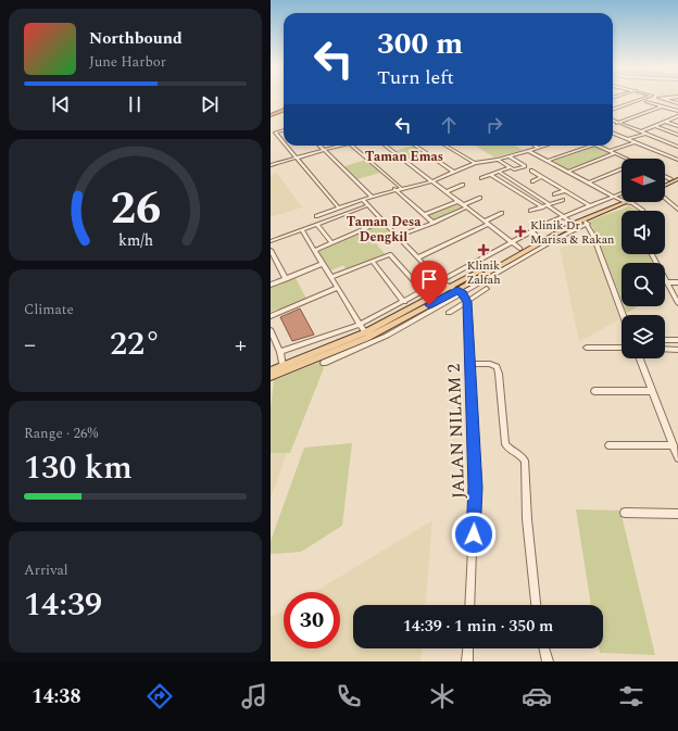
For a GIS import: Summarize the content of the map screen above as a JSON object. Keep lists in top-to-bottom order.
{
  "streets": {
    "street": ["JALAN NILAM 2"]
  },
  "districts": ["Taman Emas", "Taman Desa Dengkil"],
  "places": {
    "health": ["Klinik Dr Marisa & Rakan", "Klinik Zalfah"]
  },
  "north": "left",
  "page": {
    "turn": ["300 m", "Turn left"],
    "song": ["Northbound", "June Harbor"],
    "tile": [
      "Climate",
      ["Range · 26%", "130 km"],
      ["Arrival", "14:39"]
    ],
    "heat": ["−", "22°", "+"],
    "limit": "30",
    "trip": "14:39 · 1 min · 350 m",
    "tabs": "14:38",
    "gauge": ["26", "km/h"]
  }
}
